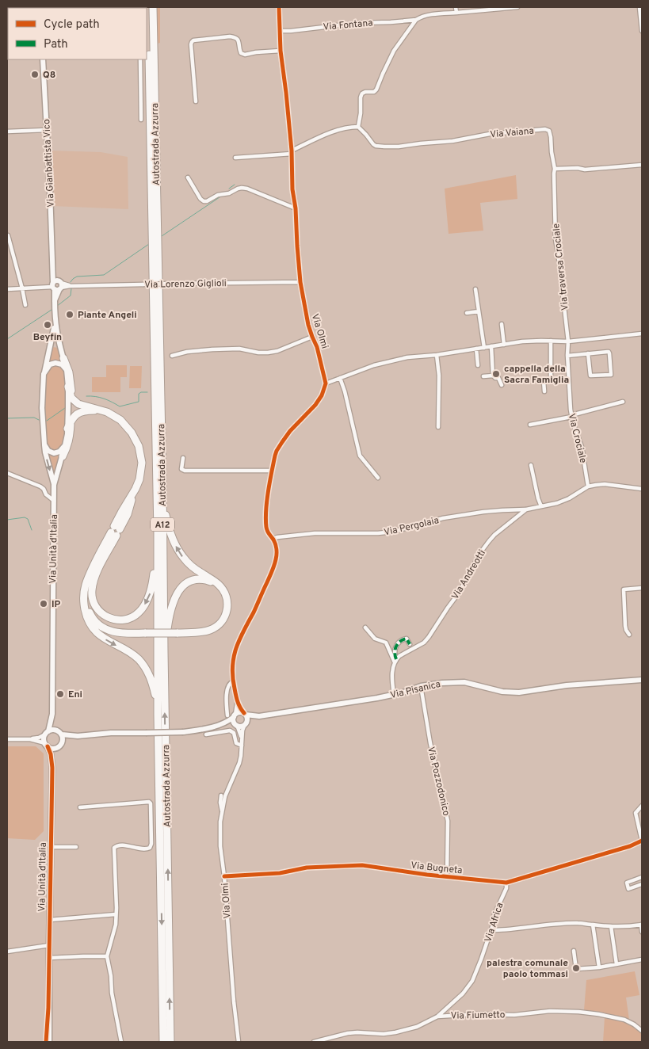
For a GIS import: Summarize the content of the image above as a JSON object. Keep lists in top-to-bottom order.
{
  "streets": {
    "highway": ["Autostrada Azzurra", "A12"],
    "main road": ["Via Gianbattista Vico", "Via Unità d'Italia", "Via Pisanica"],
    "street": [
      "Via Fontana",
      "Via Vaiana",
      "Via traversa Crociale",
      "Via Lorenzo Giglioli",
      "Via Olmi",
      "Via Crociale",
      "Via Pergolaia",
      "Via Andreotti",
      "Via Pozzodonico",
      "Via Bugneta",
      "Via Africa",
      "Via Fiumetto"
    ]
  },
  "crossings": [
    ["Via Fontana", "Via Olmi"],
    ["Via Vaiana", "Via traversa Crociale"],
    ["Via Gianbattista Vico", "Via Lorenzo Giglioli"],
    ["Via traversa Crociale", "Via Crociale"],
    ["Via Lorenzo Giglioli", "Via Olmi"],
    ["Via Olmi", "Via Pisanica"],
    ["Via Olmi", "Via Bugneta"],
    ["Via Crociale", "Via Andreotti"],
    ["Via Pergolaia", "Via Andreotti"],
    ["Via Unità d'Italia", "Via Pisanica"],
    ["Via Pisanica", "Via Pozzodonico"],
    ["Via Pozzodonico", "Via Bugneta"],
    ["Via Bugneta", "Via Africa"],
    ["Via Africa", "Via Fiumetto"]
  ],
  "places": [
    "Q8",
    "Piante Angeli",
    "Beyfin",
    "cappella della Sacra Famiglia",
    "IP",
    "Eni",
    "palestra comunale paolo tommasi"
  ],
  "legend": ["Cycle path", "Path"]
}
